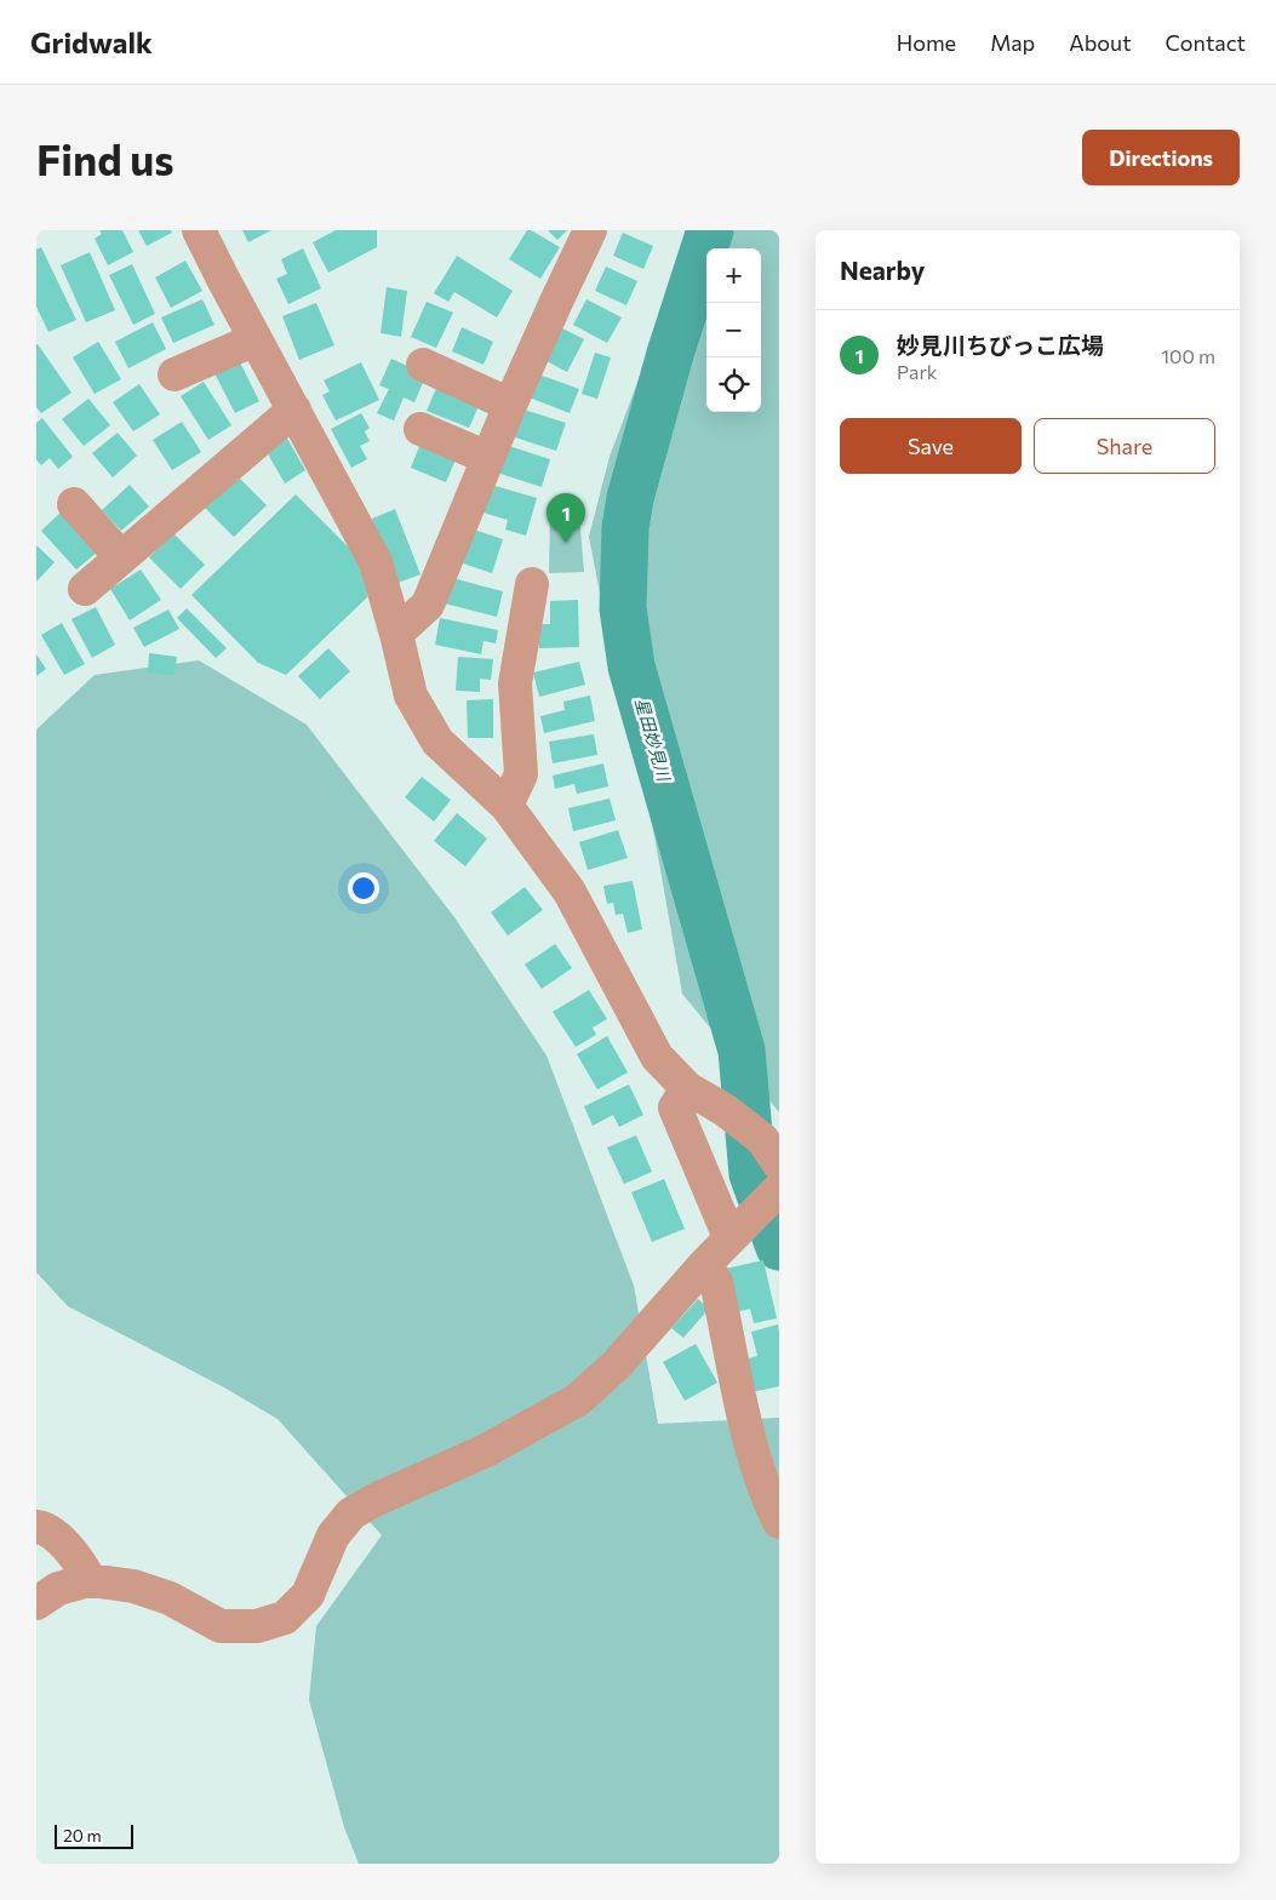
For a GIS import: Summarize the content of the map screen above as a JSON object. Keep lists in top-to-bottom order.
{
  "water": ["星田妙見川"],
  "scale_bar": "20 m",
  "page": {
    "header": "Gridwalk",
    "nav": [
      "Home",
      "Map",
      "About",
      "Contact"
    ],
    "buttons": [
      "Directions",
      ["Save", "Share"]
    ],
    "title": "Find us",
    "heading": "Nearby",
    "map_buttons": ["+", "−"],
    "list": [
      {
        "mark": "1",
        "name": "妙見川ちびっこ広場",
        "note": "Park",
        "value": "100 m"
      }
    ],
    "pins": "1",
    "scale": "20 m"
  }
}
